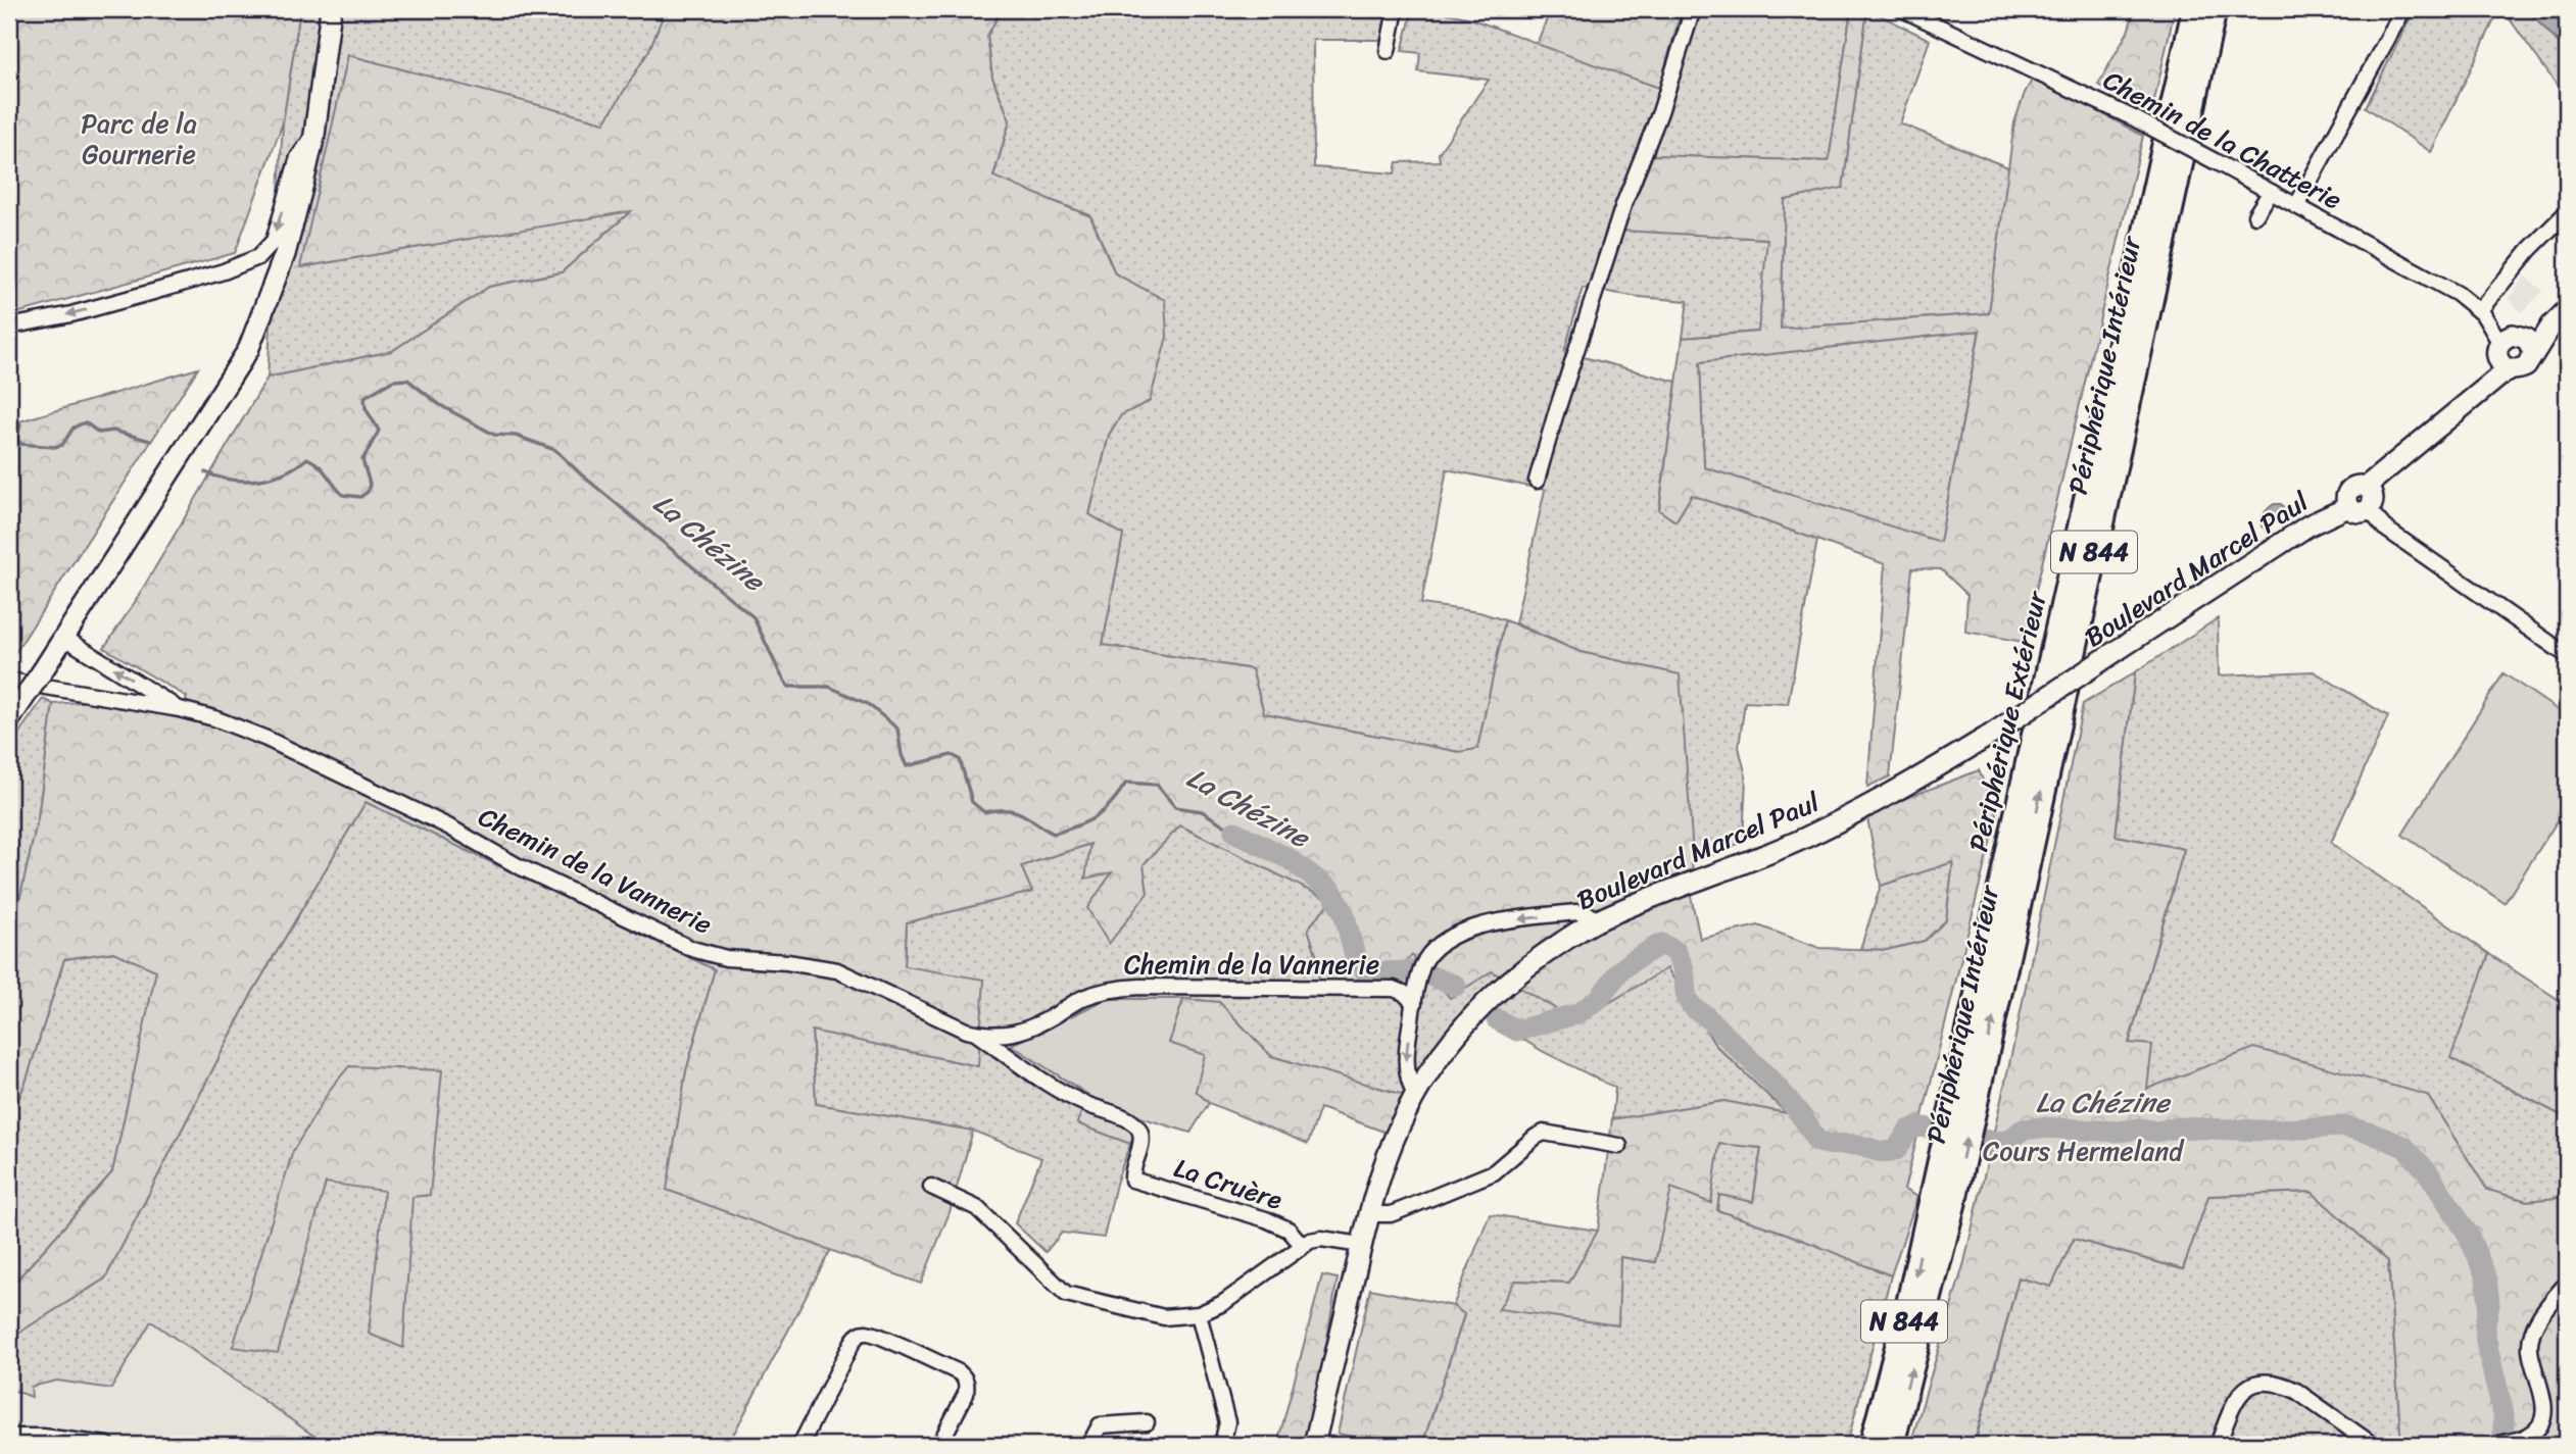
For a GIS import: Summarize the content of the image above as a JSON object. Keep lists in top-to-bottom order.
{
  "streets": {
    "highway": ["Périphérique Intérieur", "N 844", "Périphérique Extérieur"],
    "street": [
      "Chemin de la Chatterie",
      "Boulevard Marcel Paul",
      "Chemin de la Vannerie",
      "La Cruère"
    ]
  },
  "crossings": [
    ["Périphérique Intérieur", "N 844"],
    ["Périphérique Intérieur", "Périphérique Extérieur"],
    ["Boulevard Marcel Paul", "Chemin de la Vannerie"],
    ["Chemin de la Vannerie", "La Cruère"]
  ],
  "one_way": ["Périphérique Intérieur"],
  "water": ["La Chézine"],
  "parks": ["Parc de la Gournerie", "Cours Hermeland"]
}
